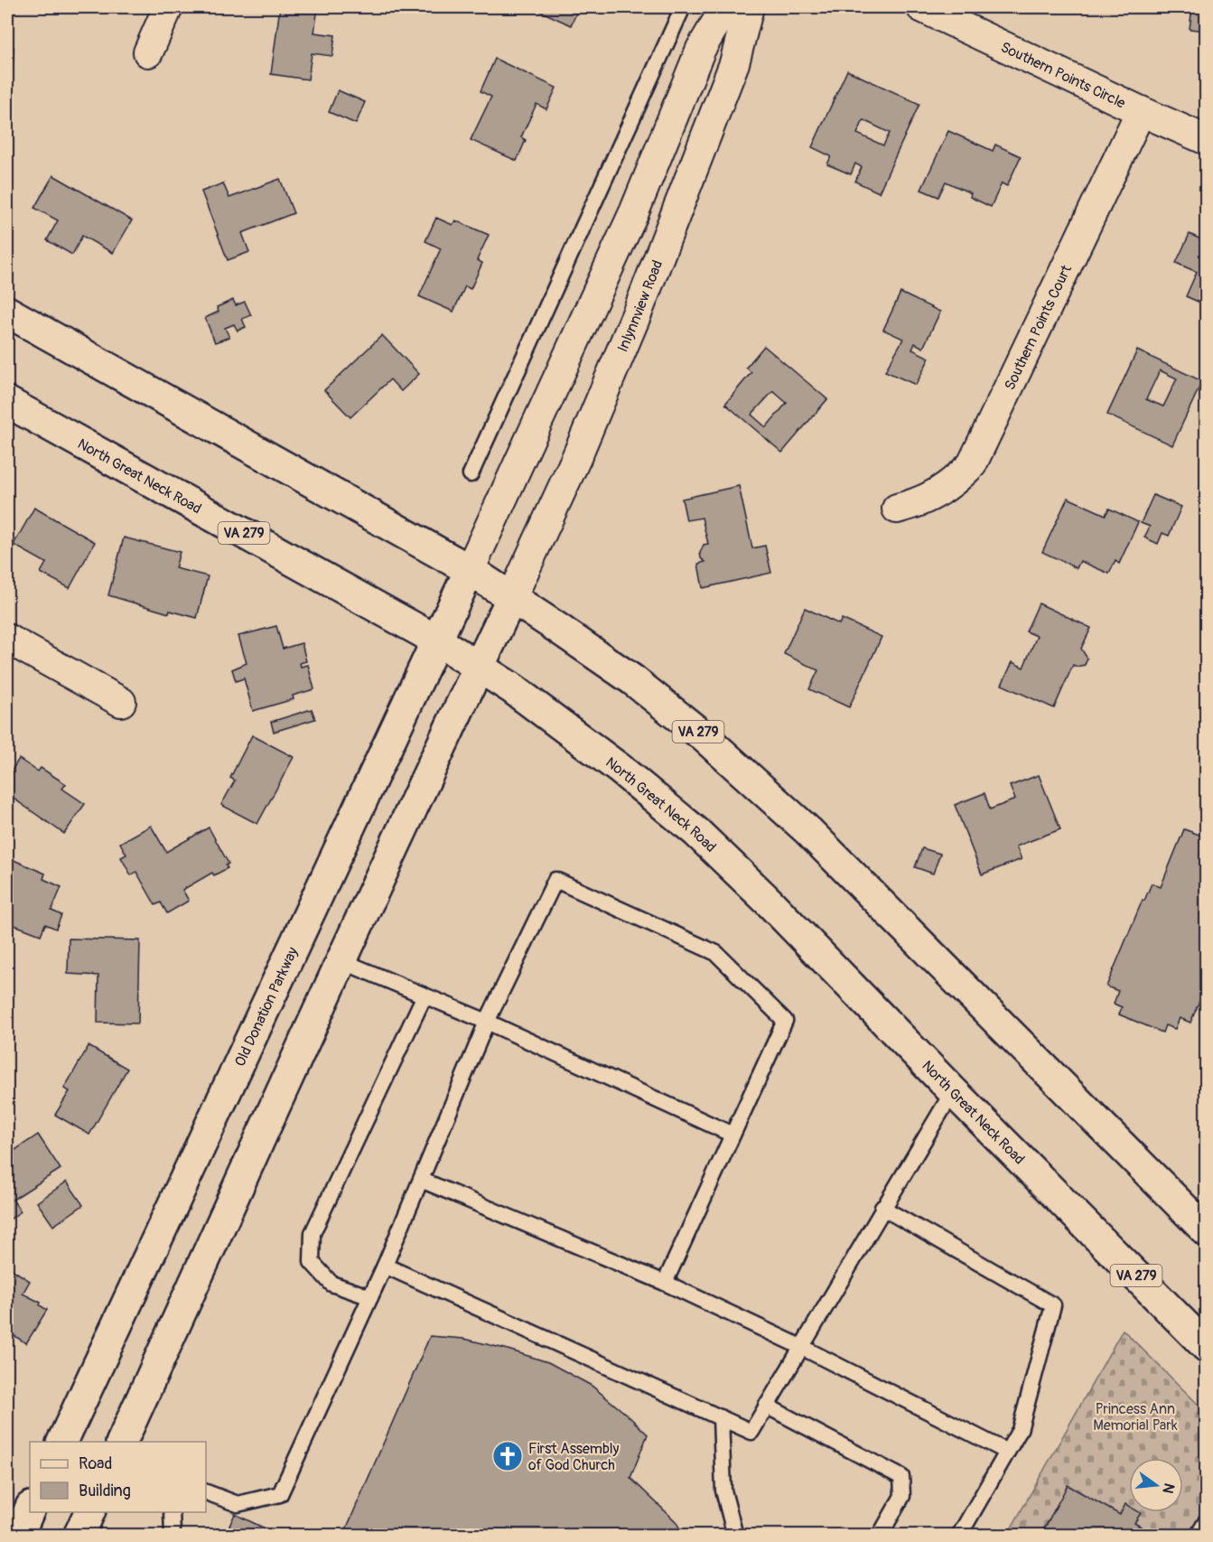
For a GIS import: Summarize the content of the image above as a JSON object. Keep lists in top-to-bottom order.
{
  "streets": {
    "main road": ["North Great Neck Road", "VA 279", "Old Donation Parkway"],
    "street": ["Southern Points Circle", "Inlynnview Road", "Southern Points Court"]
  },
  "crossings": [
    ["Southern Points Circle", "Southern Points Court"],
    ["Inlynnview Road", "VA 279"],
    ["North Great Neck Road", "Old Donation Parkway"],
    ["VA 279", "Old Donation Parkway"]
  ],
  "parks": ["Princess Ann Memorial Park"],
  "places": {
    "church": ["First Assembly of God Church"]
  },
  "legend": ["Road", "Building"],
  "north": "right"
}
